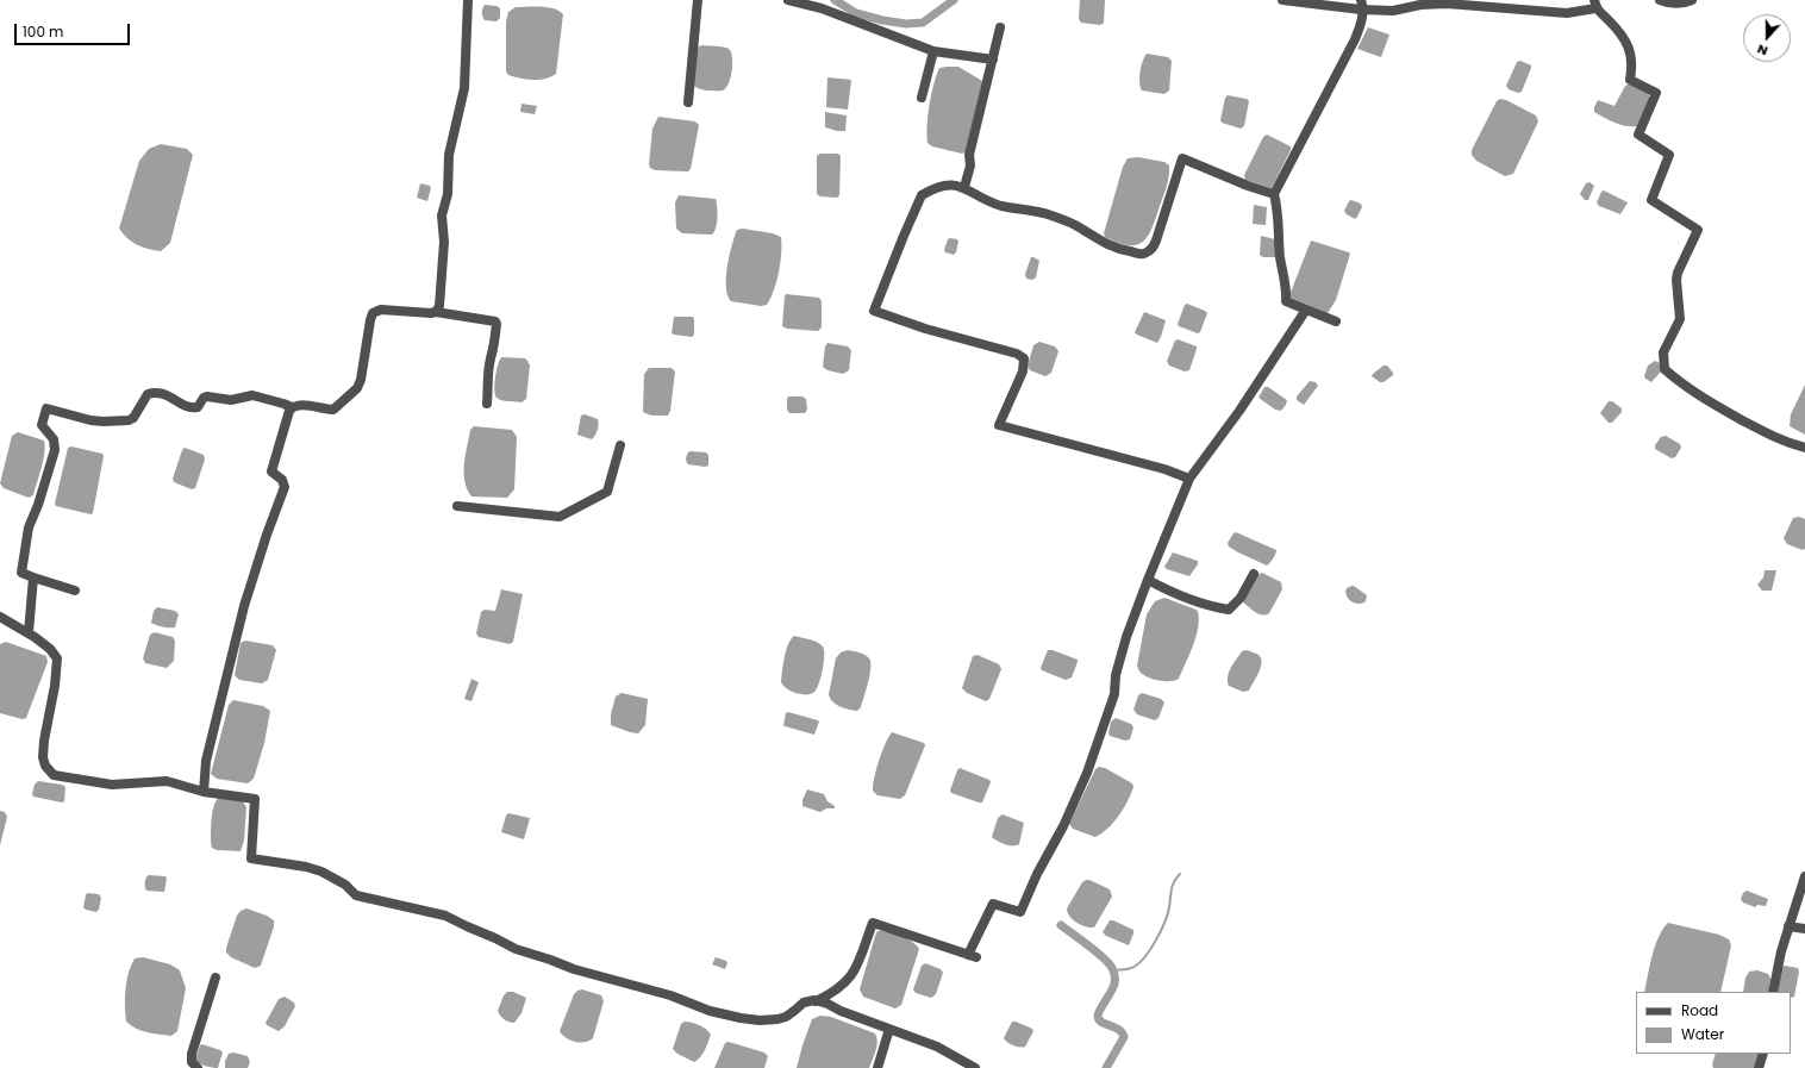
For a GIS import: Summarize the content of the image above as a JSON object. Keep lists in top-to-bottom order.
{
  "legend": ["Road", "Water"],
  "scale_bar": "100 m",
  "north": "bottom"
}
